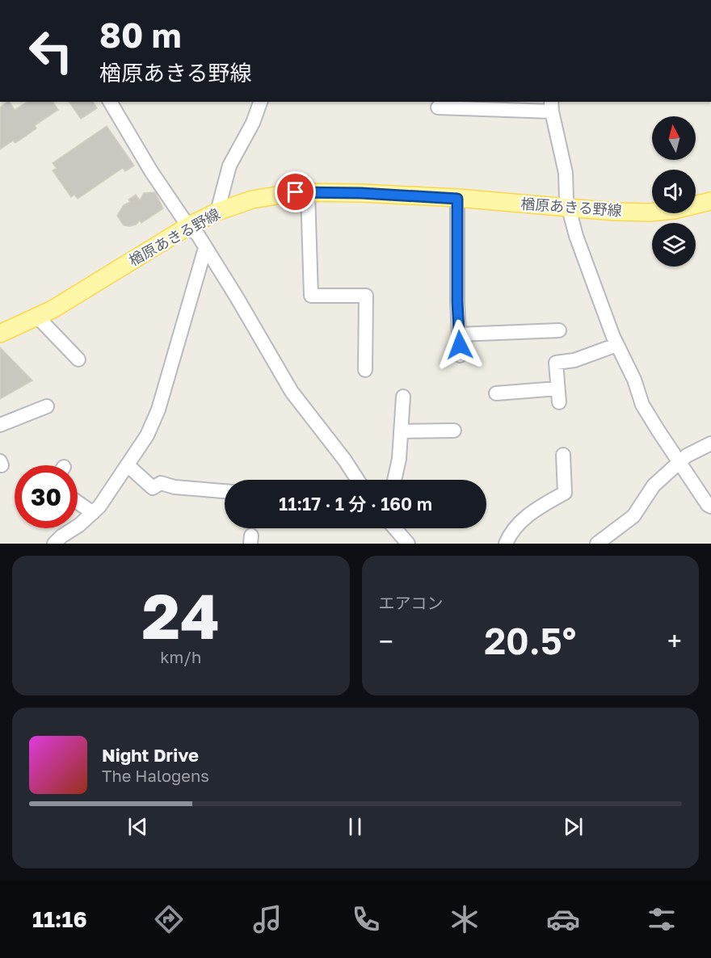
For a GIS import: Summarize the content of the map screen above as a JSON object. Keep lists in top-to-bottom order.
{
  "streets": {
    "main road": ["楢原あきる野線"]
  },
  "north": "top",
  "page": {
    "turn": ["80 m", "楢原あきる野線"],
    "limit": "30",
    "trip": "11:17 · 1 分 · 160 m",
    "tile": [
      ["24", "km/h"],
      "エアコン"
    ],
    "heat": ["−", "20.5°", "+"],
    "song": ["Night Drive", "The Halogens"],
    "tabs": "11:16"
  }
}
